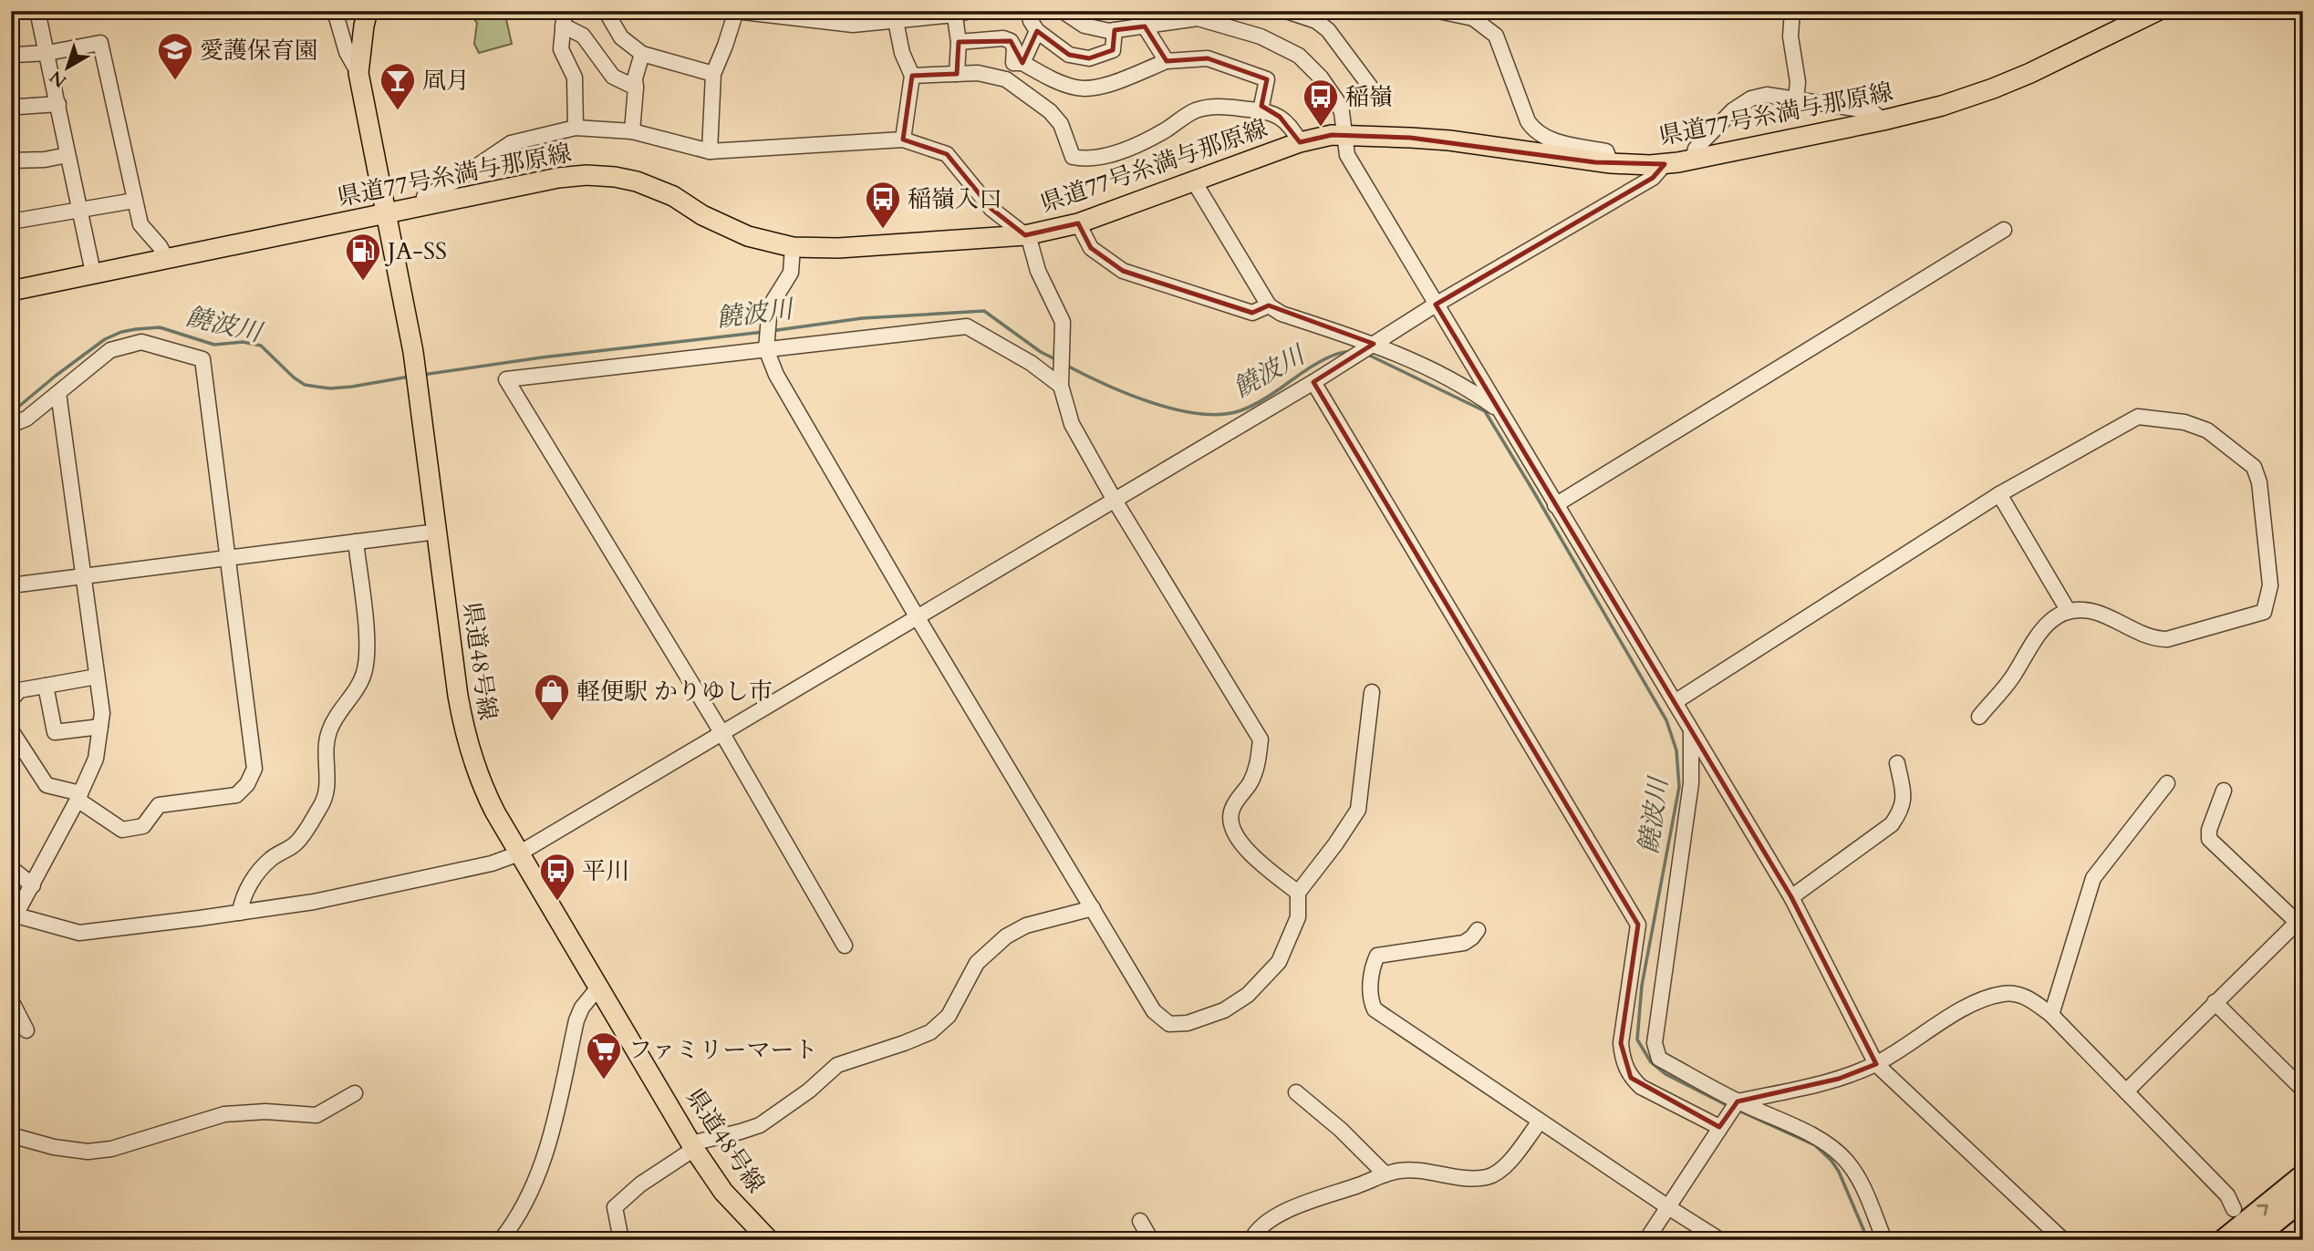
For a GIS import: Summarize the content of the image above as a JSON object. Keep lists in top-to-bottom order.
{
  "streets": {
    "main road": ["県道77号糸満与那原線", "県道48号線"]
  },
  "crossings": [
    ["県道77号糸満与那原線", "県道48号線"]
  ],
  "water": ["饒波川"],
  "places": {
    "school or university": ["愛護保育園"],
    "bar": ["凮月"],
    "bus stop": ["稲嶺", "稲嶺入口", "平川"],
    "fuel station": ["JA-SS"],
    "shop": ["軽便駅 かりゆし市"],
    "supermarket": ["ファミリーマート"]
  },
  "north": "bottom left"
}
